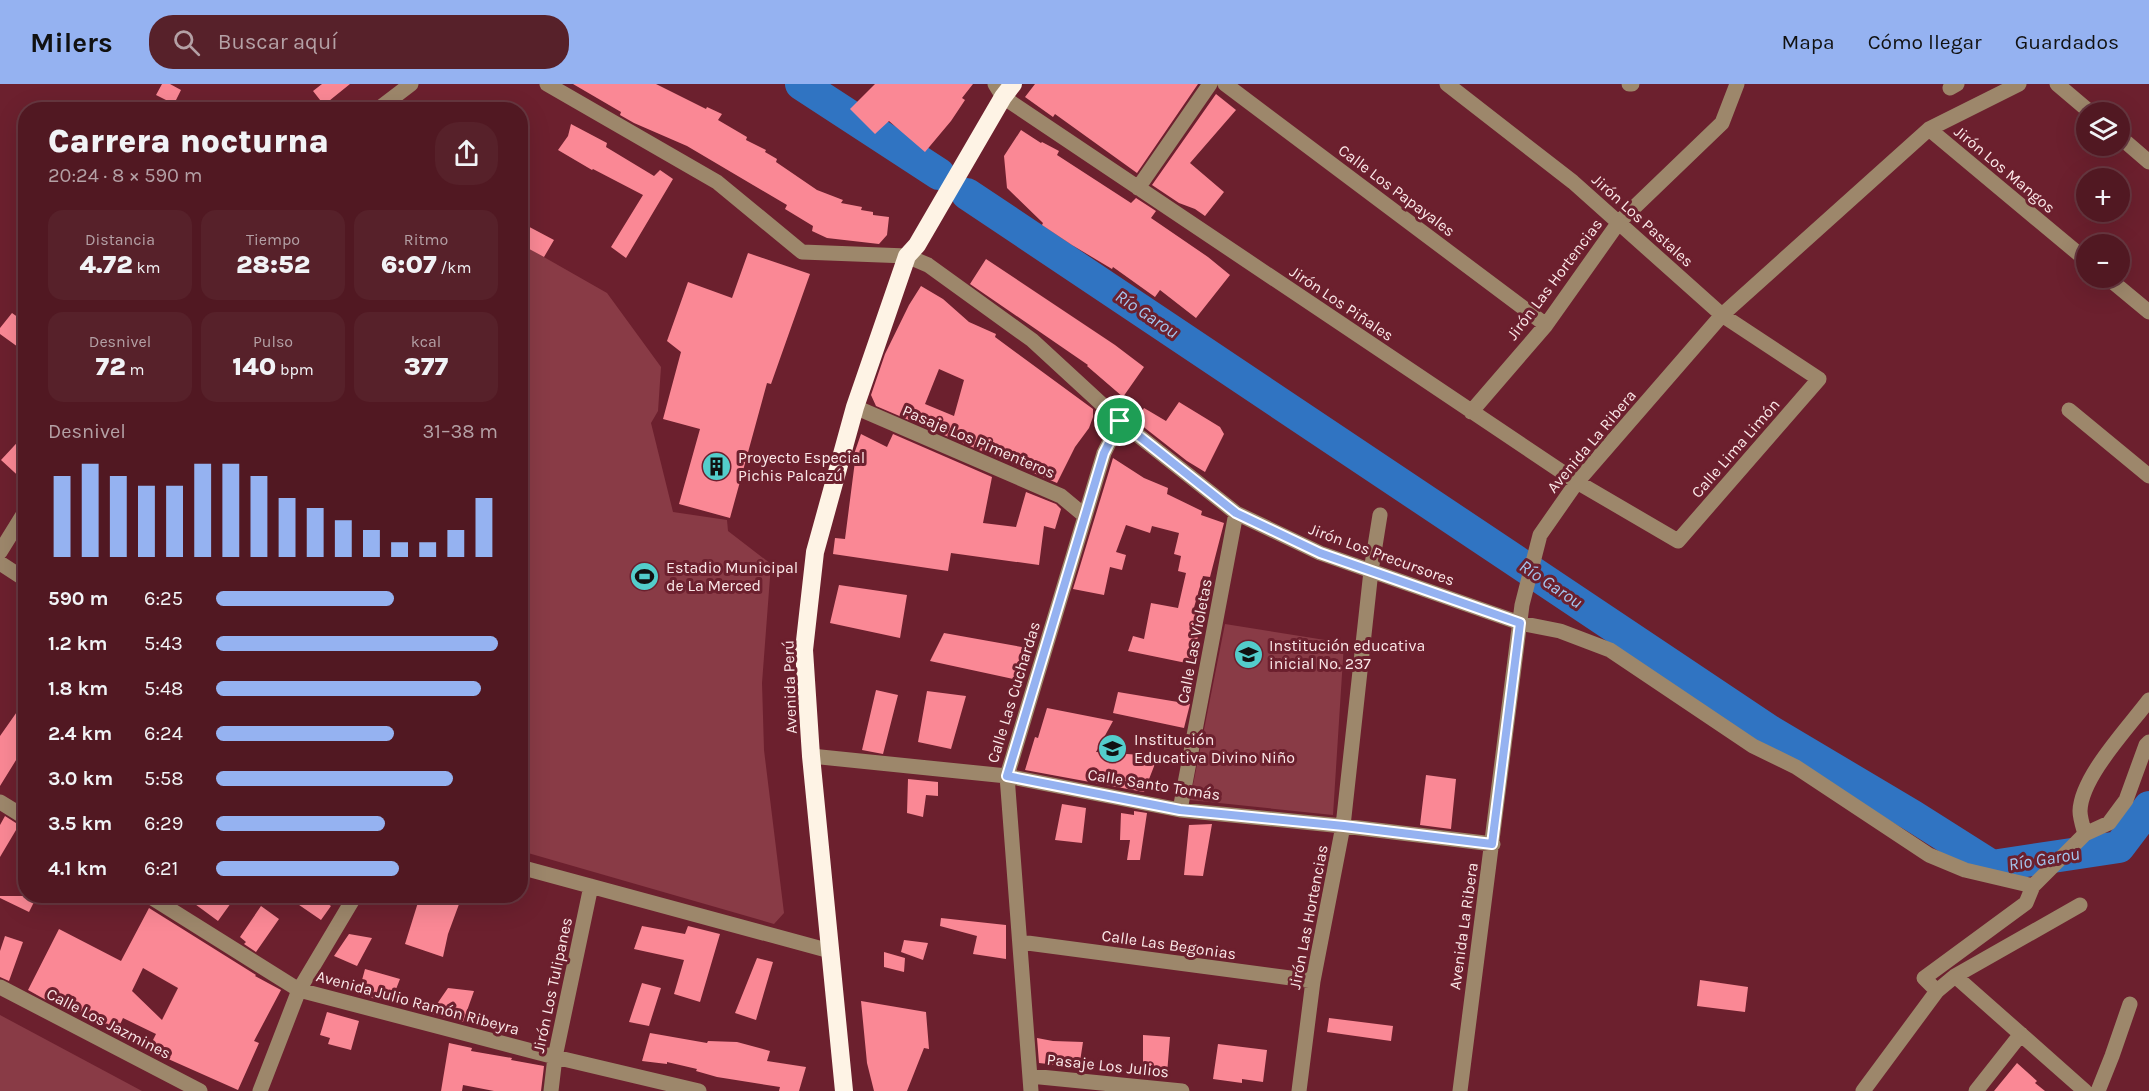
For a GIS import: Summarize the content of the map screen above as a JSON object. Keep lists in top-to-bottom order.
{
  "streets": {
    "highway": ["Avenida Perú"],
    "street": [
      "Jirón Los Mangos",
      "Calle Los Papayales",
      "Jirón Los Pastales",
      "Jirón Las Hortencias",
      "Jirón Los Piñales",
      "Pasaje Los Pimenteros",
      "Avenida La Ribera",
      "Calle Lima Limón",
      "Jirón Los Precursores",
      "Calle Las Violetas",
      "Calle Las Cuchardas",
      "Calle Santo Tomás",
      "Calle Las Begonias",
      "Jirón Los Tulipanes",
      "Avenida Julio Ramón Ribeyra",
      "Calle Los Jazmines",
      "Pasaje Los Julios"
    ]
  },
  "crossings": [
    ["Jirón Los Mangos", "Avenida La Ribera"],
    ["Calle Los Papayales", "Jirón Las Hortencias"],
    ["Jirón Los Pastales", "Jirón Las Hortencias"],
    ["Jirón Los Pastales", "Avenida La Ribera"],
    ["Jirón Los Pastales", "Calle Lima Limón"],
    ["Jirón Las Hortencias", "Jirón Los Piñales"],
    ["Jirón Las Hortencias", "Jirón Los Precursores"],
    ["Jirón Las Hortencias", "Calle Santo Tomás"],
    ["Jirón Las Hortencias", "Calle Las Begonias"],
    ["Jirón Los Piñales", "Avenida La Ribera"],
    ["Jirón Los Piñales", "Calle Lima Limón"],
    ["Jirón Los Piñales", "Avenida Perú"],
    ["Pasaje Los Pimenteros", "Avenida Perú"],
    ["Pasaje Los Pimenteros", "Calle Las Cuchardas"],
    ["Avenida La Ribera", "Jirón Los Precursores"],
    ["Avenida La Ribera", "Calle Santo Tomás"],
    ["Jirón Los Precursores", "Calle Las Violetas"],
    ["Jirón Los Precursores", "Avenida Perú"],
    ["Jirón Los Precursores", "Calle Las Cuchardas"],
    ["Calle Las Violetas", "Calle Santo Tomás"],
    ["Avenida Perú", "Calle Santo Tomás"],
    ["Calle Las Cuchardas", "Calle Santo Tomás"],
    ["Calle Las Cuchardas", "Calle Las Begonias"],
    ["Calle Las Cuchardas", "Pasaje Los Julios"],
    ["Jirón Los Tulipanes", "Avenida Julio Ramón Ribeyra"]
  ],
  "water": ["Río Garou"],
  "places": {
    "building": ["Proyecto Especial Pichis Palcazú"],
    "sports": ["Estadio Municipal de La Merced"],
    "school or university": ["Institución educativa inicial No. 237", "Institución Educativa Divino Niño"]
  },
  "page": {
    "header": "Milers",
    "search": "Buscar aquí",
    "nav": ["Mapa", "Cómo llegar", "Guardados"],
    "map_buttons": ["+", "−"],
    "heading": ["Carrera nocturna", "20:24 · 8 × 590 m"],
    "stats": [
      ["Distancia", "4.72 km"],
      ["Tiempo", "28:52"],
      ["Ritmo", "6:07 /km"],
      ["Desnivel", "72 m"],
      ["Pulso", "140 bpm"],
      ["kcal", "377"]
    ],
    "chart": ["Desnivel", "31–38 m"],
    "list": [
      {
        "name": "590 m",
        "note": "6:25"
      },
      {
        "name": "1.2 km",
        "note": "5:43"
      },
      {
        "name": "1.8 km",
        "note": "5:48"
      },
      {
        "name": "2.4 km",
        "note": "6:24"
      },
      {
        "name": "3.0 km",
        "note": "5:58"
      },
      {
        "name": "3.5 km",
        "note": "6:29"
      },
      {
        "name": "4.1 km",
        "note": "6:21"
      }
    ]
  }
}
